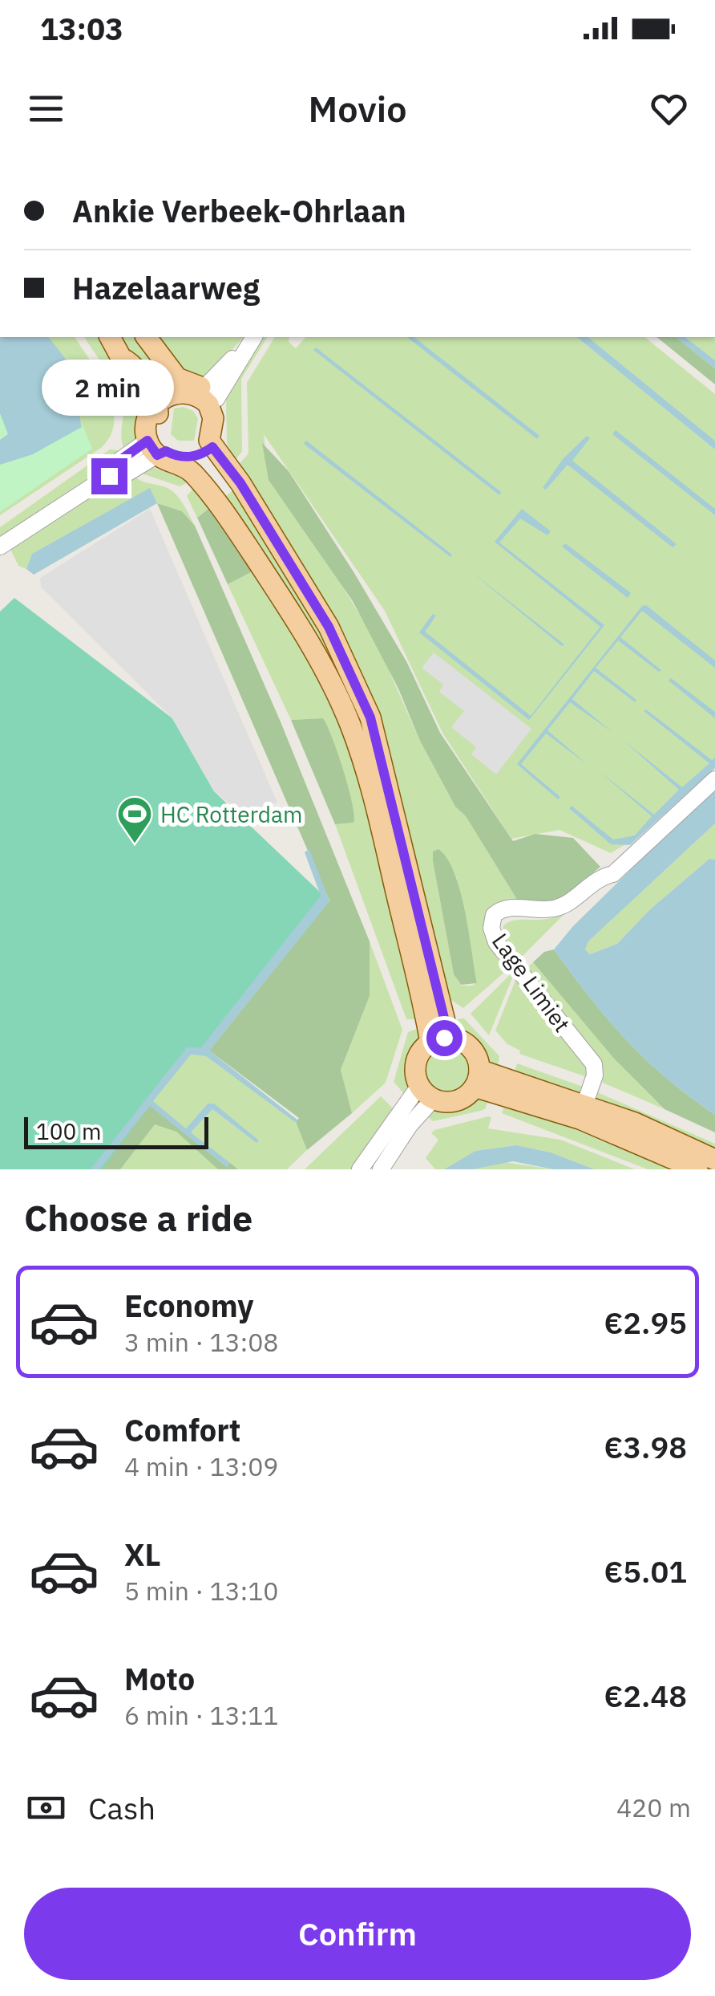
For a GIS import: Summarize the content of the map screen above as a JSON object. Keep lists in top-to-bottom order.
{
  "streets": {
    "street": ["Lage Limiet"]
  },
  "places": {
    "sports": ["HC Rotterdam"]
  },
  "scale_bar": "100 m",
  "page": {
    "status": "13:03",
    "header": "Movio",
    "banner": ["Ankie Verbeek-Ohrlaan", "Hazelaarweg"],
    "bubble": "2 min",
    "scale": "100 m",
    "heading": "Choose a ride",
    "list": [
      {
        "name": "Economy",
        "note": "3 min · 13:08",
        "value": "€2.95"
      },
      {
        "name": "Comfort",
        "note": "4 min · 13:09",
        "value": "€3.98"
      },
      {
        "name": "XL",
        "note": "5 min · 13:10",
        "value": "€5.01"
      },
      {
        "name": "Moto",
        "note": "6 min · 13:11",
        "value": "€2.48"
      }
    ],
    "pay": ["Cash", "420 m"],
    "buttons": "Confirm"
  }
}
